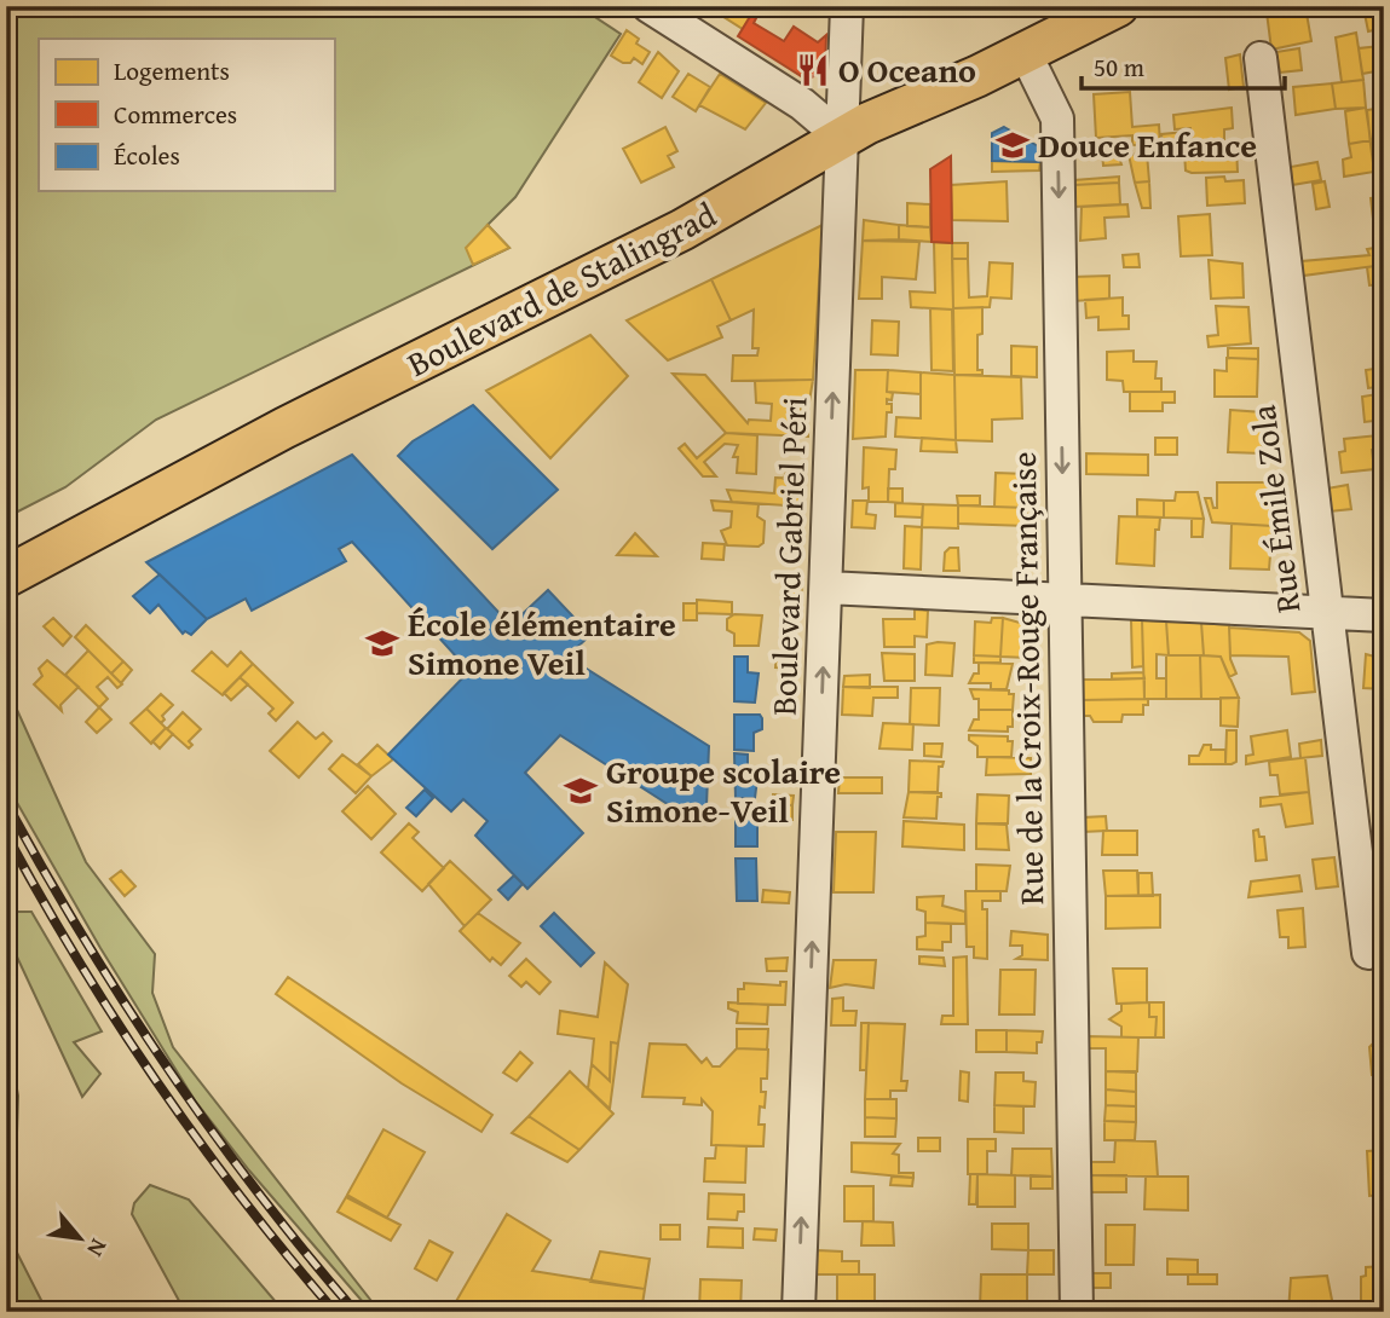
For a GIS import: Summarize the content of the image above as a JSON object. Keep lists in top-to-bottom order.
{
  "streets": {
    "main road": ["Boulevard de Stalingrad"],
    "street": ["Rue Émile Zola", "Boulevard Gabriel Péri", "Rue de la Croix-Rouge Française"]
  },
  "crossings": [
    ["Boulevard de Stalingrad", "Boulevard Gabriel Péri"],
    ["Boulevard de Stalingrad", "Rue de la Croix-Rouge Française"]
  ],
  "one_way": ["Boulevard Gabriel Péri", "Rue de la Croix-Rouge Française"],
  "places": {
    "restaurant": ["O Oceano"],
    "school or university": ["Douce Enfance", "École élémentaire Simone Veil", "Groupe scolaire Simone-Veil"]
  },
  "legend": ["Logements", "Commerces", "Écoles"],
  "scale_bar": "50 m",
  "north": "bottom right"
}
